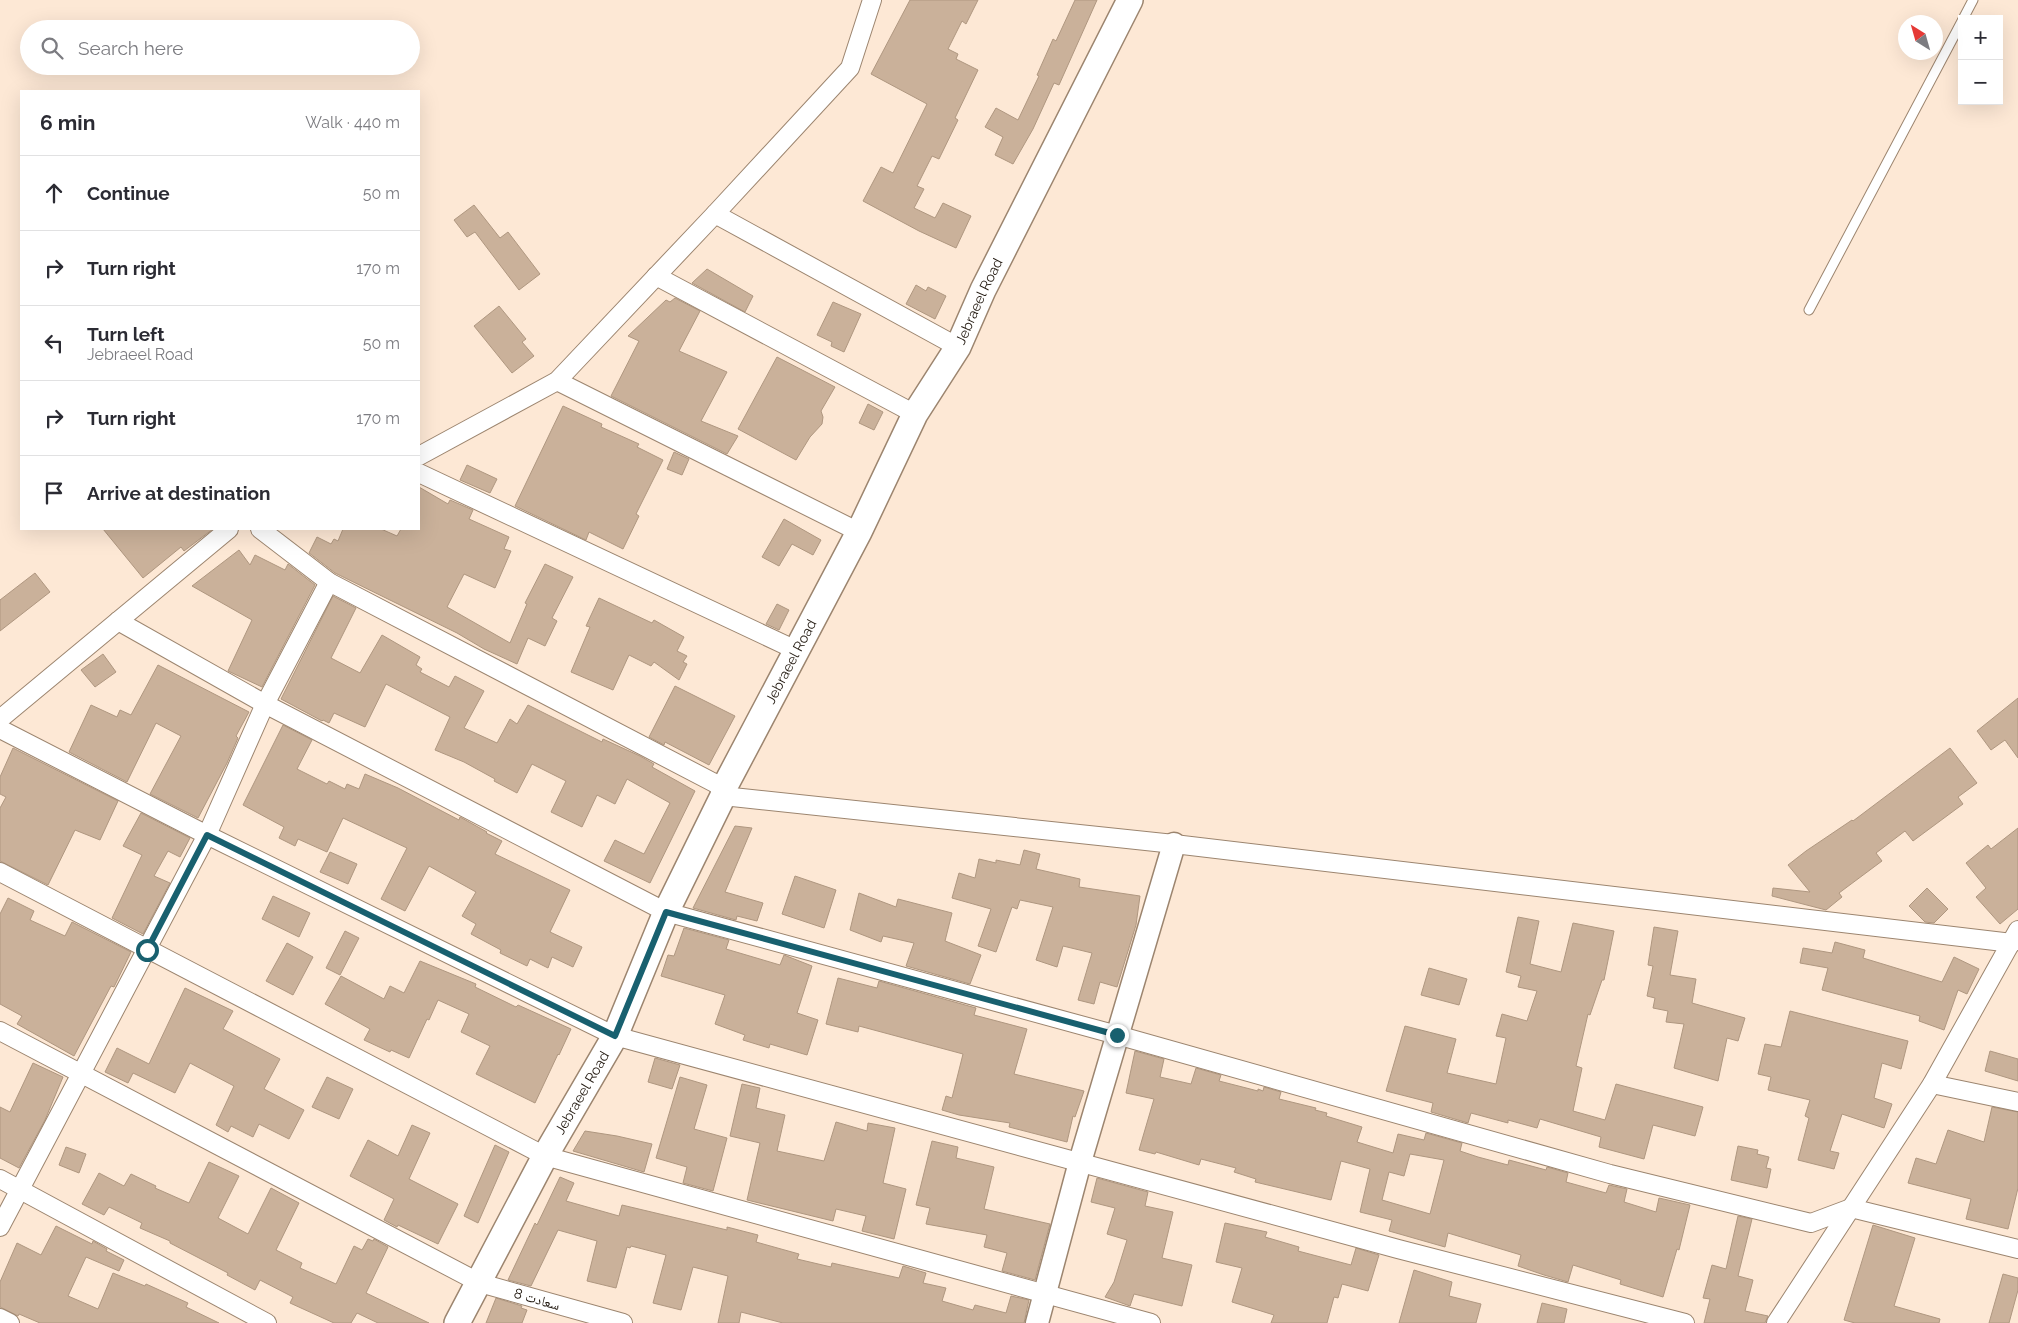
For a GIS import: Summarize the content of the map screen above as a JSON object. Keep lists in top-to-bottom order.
{
  "streets": {
    "main road": ["Jebraeel Road"],
    "street": ["سعادت 8"]
  },
  "crossings": [
    ["Jebraeel Road", "سعادت 8"]
  ],
  "north": "top left",
  "page": {
    "map_buttons": ["+", "−"],
    "search": "Search here",
    "heading": ["6 min", "Walk · 440 m"],
    "list": [
      ["Continue", "50 m"],
      ["Turn right", "170 m"],
      ["Turn left", "Jebraeel Road", "50 m"],
      ["Turn right", "170 m"],
      "Arrive at destination"
    ]
  }
}
